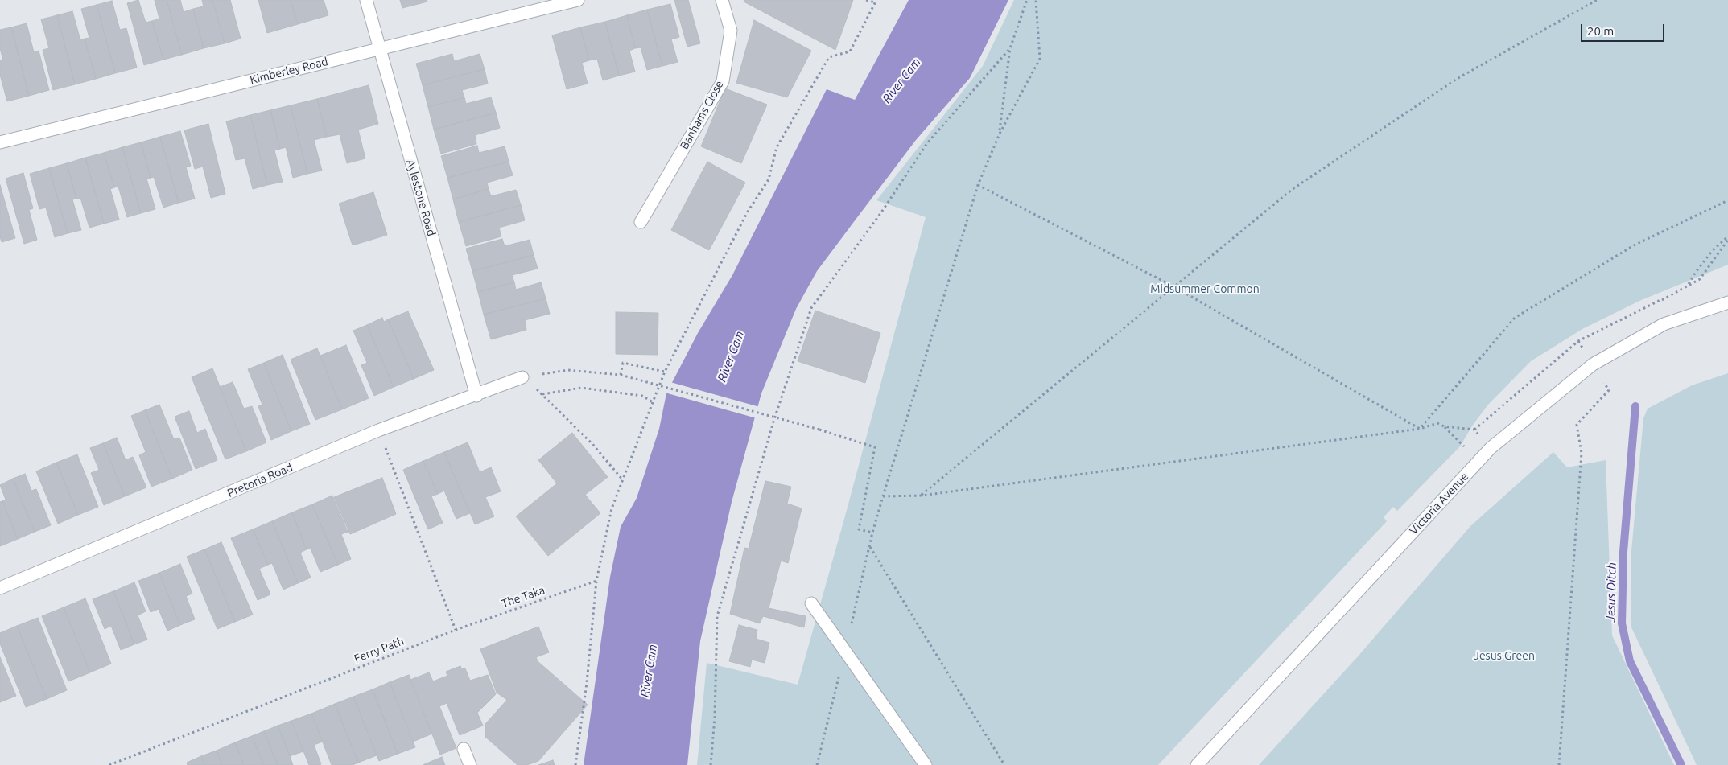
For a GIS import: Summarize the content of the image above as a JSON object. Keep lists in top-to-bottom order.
{
  "streets": {
    "street": [
      "Kimberley Road",
      "Banhams Close",
      "Aylestone Road",
      "Pretoria Road",
      "Victoria Avenue"
    ],
    "path": ["The Taka", "Ferry Path"]
  },
  "crossings": [
    ["Kimberley Road", "Aylestone Road"],
    ["Aylestone Road", "Pretoria Road"],
    ["The Taka", "Ferry Path"]
  ],
  "water": ["River Cam", "Jesus Ditch"],
  "parks": ["Midsummer Common", "Jesus Green"],
  "scale_bar": "20 m"
}
